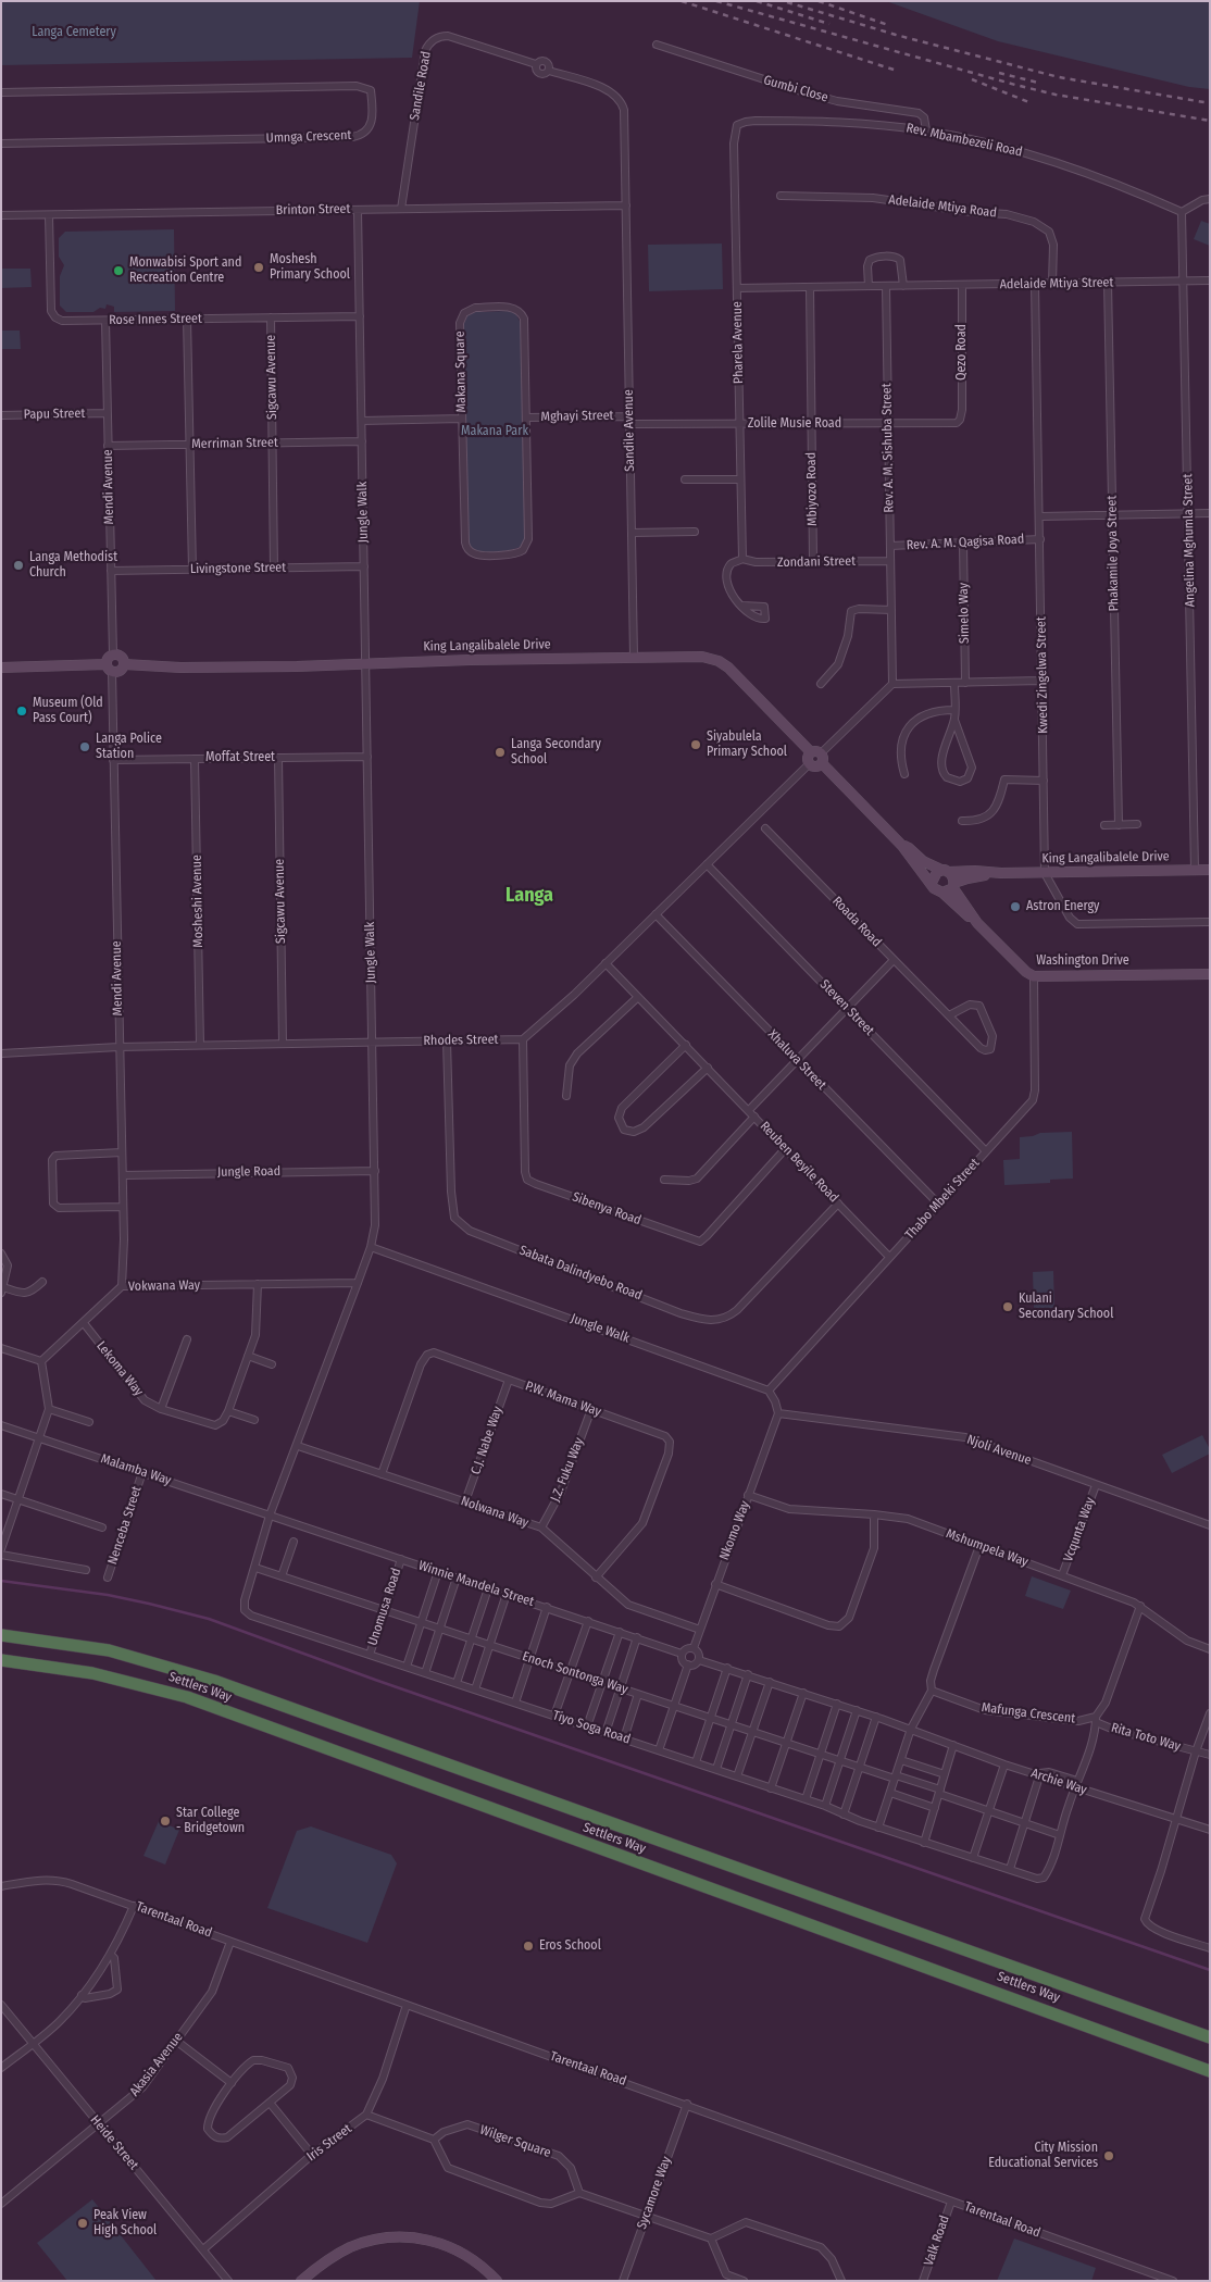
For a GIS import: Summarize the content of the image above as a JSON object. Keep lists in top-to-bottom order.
{
  "streets": {
    "highway": ["Settlers Way"],
    "street": [
      "Sandile Road",
      "Gumbi Close",
      "Umnga Crescent",
      "Rev. Mbambezeli Road",
      "Adelaide Mtiya Road",
      "Brinton Street",
      "Adelaide Mtiya Street",
      "Rose Innes Street",
      "Pharela Avenue",
      "Qezo Road",
      "Makana Square",
      "Sigcawu Avenue",
      "Papu Street",
      "Mghayi Street",
      "Zolile Musie Road",
      "Sandile Avenue",
      "Merriman Street",
      "Rev. A. M. Sishuba Street",
      "Mendi Avenue",
      "Mbiyozo Road",
      "Jungle Walk",
      "Angelina Mghumla Street",
      "Rev. A. M. Qagisa Road",
      "Phakamile Joya Street",
      "Zondani Street",
      "Livingstone Street",
      "Simelo Way",
      "King Langalibalele Drive",
      "Kwedi Zingelwa Street",
      "Moffat Street",
      "Mosheshi Avenue",
      "Roada Road",
      "Washington Drive",
      "Steven Street",
      "Rhodes Street",
      "Xhaluva Street",
      "Reuben Beyile Road",
      "Jungle Road",
      "Thabo Mbeki Street",
      "Sibenya Road",
      "Sabata Dalindyebo Road",
      "Vokwana Way",
      "Lekoma Way",
      "P.W. Mama Way",
      "C.J. Nabe Way",
      "Njoli Avenue",
      "Malamba Way",
      "J.Z. Fuku Way",
      "Nolwana Way",
      "Nenceba Street",
      "Vcqunta Way",
      "Nkomo Way",
      "Mshumpela Way",
      "Winnie Mandela Street",
      "Unomusa Road",
      "Enoch Sontonga Way",
      "Mafunga Crescent",
      "Tiyo Soga Road",
      "Rita Toto Way",
      "Archie Way",
      "Tarentaal Road",
      "Akasia Avenue",
      "Wilger Square",
      "Heide Street",
      "Iris Street",
      "Sycamore Way",
      "Valk Road"
    ]
  },
  "crossings": [
    ["Sandile Road", "Brinton Street"],
    ["Sandile Road", "Sandile Avenue"],
    ["Gumbi Close", "Rev. Mbambezeli Road"],
    ["Rev. Mbambezeli Road", "Pharela Avenue"],
    ["Rev. Mbambezeli Road", "Angelina Mghumla Street"],
    ["Adelaide Mtiya Road", "Adelaide Mtiya Street"],
    ["Brinton Street", "Rose Innes Street"],
    ["Brinton Street", "Sandile Avenue"],
    ["Brinton Street", "Jungle Walk"],
    ["Adelaide Mtiya Street", "Pharela Avenue"],
    ["Adelaide Mtiya Street", "Qezo Road"],
    ["Adelaide Mtiya Street", "Rev. A. M. Sishuba Street"],
    ["Adelaide Mtiya Street", "Mbiyozo Road"],
    ["Adelaide Mtiya Street", "Angelina Mghumla Street"],
    ["Adelaide Mtiya Street", "Phakamile Joya Street"],
    ["Adelaide Mtiya Street", "Kwedi Zingelwa Street"],
    ["Rose Innes Street", "Sigcawu Avenue"],
    ["Rose Innes Street", "Mendi Avenue"],
    ["Rose Innes Street", "Jungle Walk"],
    ["Pharela Avenue", "Zolile Musie Road"],
    ["Pharela Avenue", "Zondani Street"],
    ["Qezo Road", "Zolile Musie Road"],
    ["Makana Square", "Mghayi Street"],
    ["Sigcawu Avenue", "Merriman Street"],
    ["Sigcawu Avenue", "Livingstone Street"],
    ["Sigcawu Avenue", "Moffat Street"],
    ["Sigcawu Avenue", "Rhodes Street"],
    ["Papu Street", "Mendi Avenue"],
    ["Mghayi Street", "Zolile Musie Road"],
    ["Mghayi Street", "Sandile Avenue"],
    ["Zolile Musie Road", "Sandile Avenue"],
    ["Zolile Musie Road", "Rev. A. M. Sishuba Street"],
    ["Zolile Musie Road", "Mbiyozo Road"],
    ["Sandile Avenue", "King Langalibalele Drive"],
    ["Merriman Street", "Mendi Avenue"],
    ["Merriman Street", "Jungle Walk"],
    ["Rev. A. M. Sishuba Street", "Rev. A. M. Qagisa Road"],
    ["Rev. A. M. Sishuba Street", "Zondani Street"],
    ["Mendi Avenue", "Livingstone Street"],
    ["Mendi Avenue", "King Langalibalele Drive"],
    ["Mendi Avenue", "Moffat Street"],
    ["Mendi Avenue", "Rhodes Street"],
    ["Mendi Avenue", "Jungle Road"],
    ["Mendi Avenue", "Vokwana Way"],
    ["Mbiyozo Road", "Zondani Street"],
    ["Jungle Walk", "Livingstone Street"],
    ["Jungle Walk", "King Langalibalele Drive"],
    ["Jungle Walk", "Moffat Street"],
    ["Jungle Walk", "Rhodes Street"],
    ["Jungle Walk", "Jungle Road"],
    ["Jungle Walk", "Thabo Mbeki Street"],
    ["Angelina Mghumla Street", "King Langalibalele Drive"],
    ["Rev. A. M. Qagisa Road", "Simelo Way"],
    ["Rev. A. M. Qagisa Road", "Kwedi Zingelwa Street"],
    ["King Langalibalele Drive", "Kwedi Zingelwa Street"],
    ["King Langalibalele Drive", "Washington Drive"],
    ["Moffat Street", "Mosheshi Avenue"],
    ["Mosheshi Avenue", "Rhodes Street"],
    ["Washington Drive", "Thabo Mbeki Street"],
    ["Steven Street", "Thabo Mbeki Street"],
    ["Rhodes Street", "Sibenya Road"],
    ["Rhodes Street", "Sabata Dalindyebo Road"],
    ["Xhaluva Street", "Thabo Mbeki Street"],
    ["Reuben Beyile Road", "Thabo Mbeki Street"],
    ["Reuben Beyile Road", "Sibenya Road"],
    ["Reuben Beyile Road", "Sabata Dalindyebo Road"],
    ["Vokwana Way", "Lekoma Way"],
    ["P.W. Mama Way", "C.J. Nabe Way"],
    ["P.W. Mama Way", "J.Z. Fuku Way"],
    ["P.W. Mama Way", "Nolwana Way"],
    ["C.J. Nabe Way", "Nolwana Way"],
    ["Njoli Avenue", "Vcqunta Way"],
    ["Njoli Avenue", "Nkomo Way"],
    ["Malamba Way", "Nenceba Street"],
    ["Malamba Way", "Winnie Mandela Street"],
    ["Malamba Way", "Tiyo Soga Road"],
    ["J.Z. Fuku Way", "Nolwana Way"],
    ["Nolwana Way", "Nkomo Way"],
    ["Vcqunta Way", "Mshumpela Way"],
    ["Nkomo Way", "Mshumpela Way"],
    ["Nkomo Way", "Winnie Mandela Street"],
    ["Mshumpela Way", "Mafunga Crescent"],
    ["Winnie Mandela Street", "Unomusa Road"],
    ["Winnie Mandela Street", "Tiyo Soga Road"],
    ["Unomusa Road", "Enoch Sontonga Way"],
    ["Unomusa Road", "Tiyo Soga Road"],
    ["Enoch Sontonga Way", "Tiyo Soga Road"],
    ["Mafunga Crescent", "Rita Toto Way"],
    ["Tarentaal Road", "Akasia Avenue"],
    ["Tarentaal Road", "Sycamore Way"],
    ["Tarentaal Road", "Valk Road"],
    ["Akasia Avenue", "Heide Street"],
    ["Heide Street", "Iris Street"]
  ],
  "districts": ["Langa"],
  "parks": ["Langa Cemetery", "Makana Park"],
  "places": [
    "Moshesh Primary School",
    "Monwabisi Sport and Recreation Centre",
    "Langa Methodist Church",
    "Museum (Old Pass Court)",
    "Siyabulela Primary School",
    "Langa Police Station",
    "Langa Secondary School",
    "Astron Energy",
    "Kulani Secondary School",
    "Star College - Bridgetown",
    "Eros School",
    "City Mission Educational Services",
    "Peak View High School"
  ]
}
